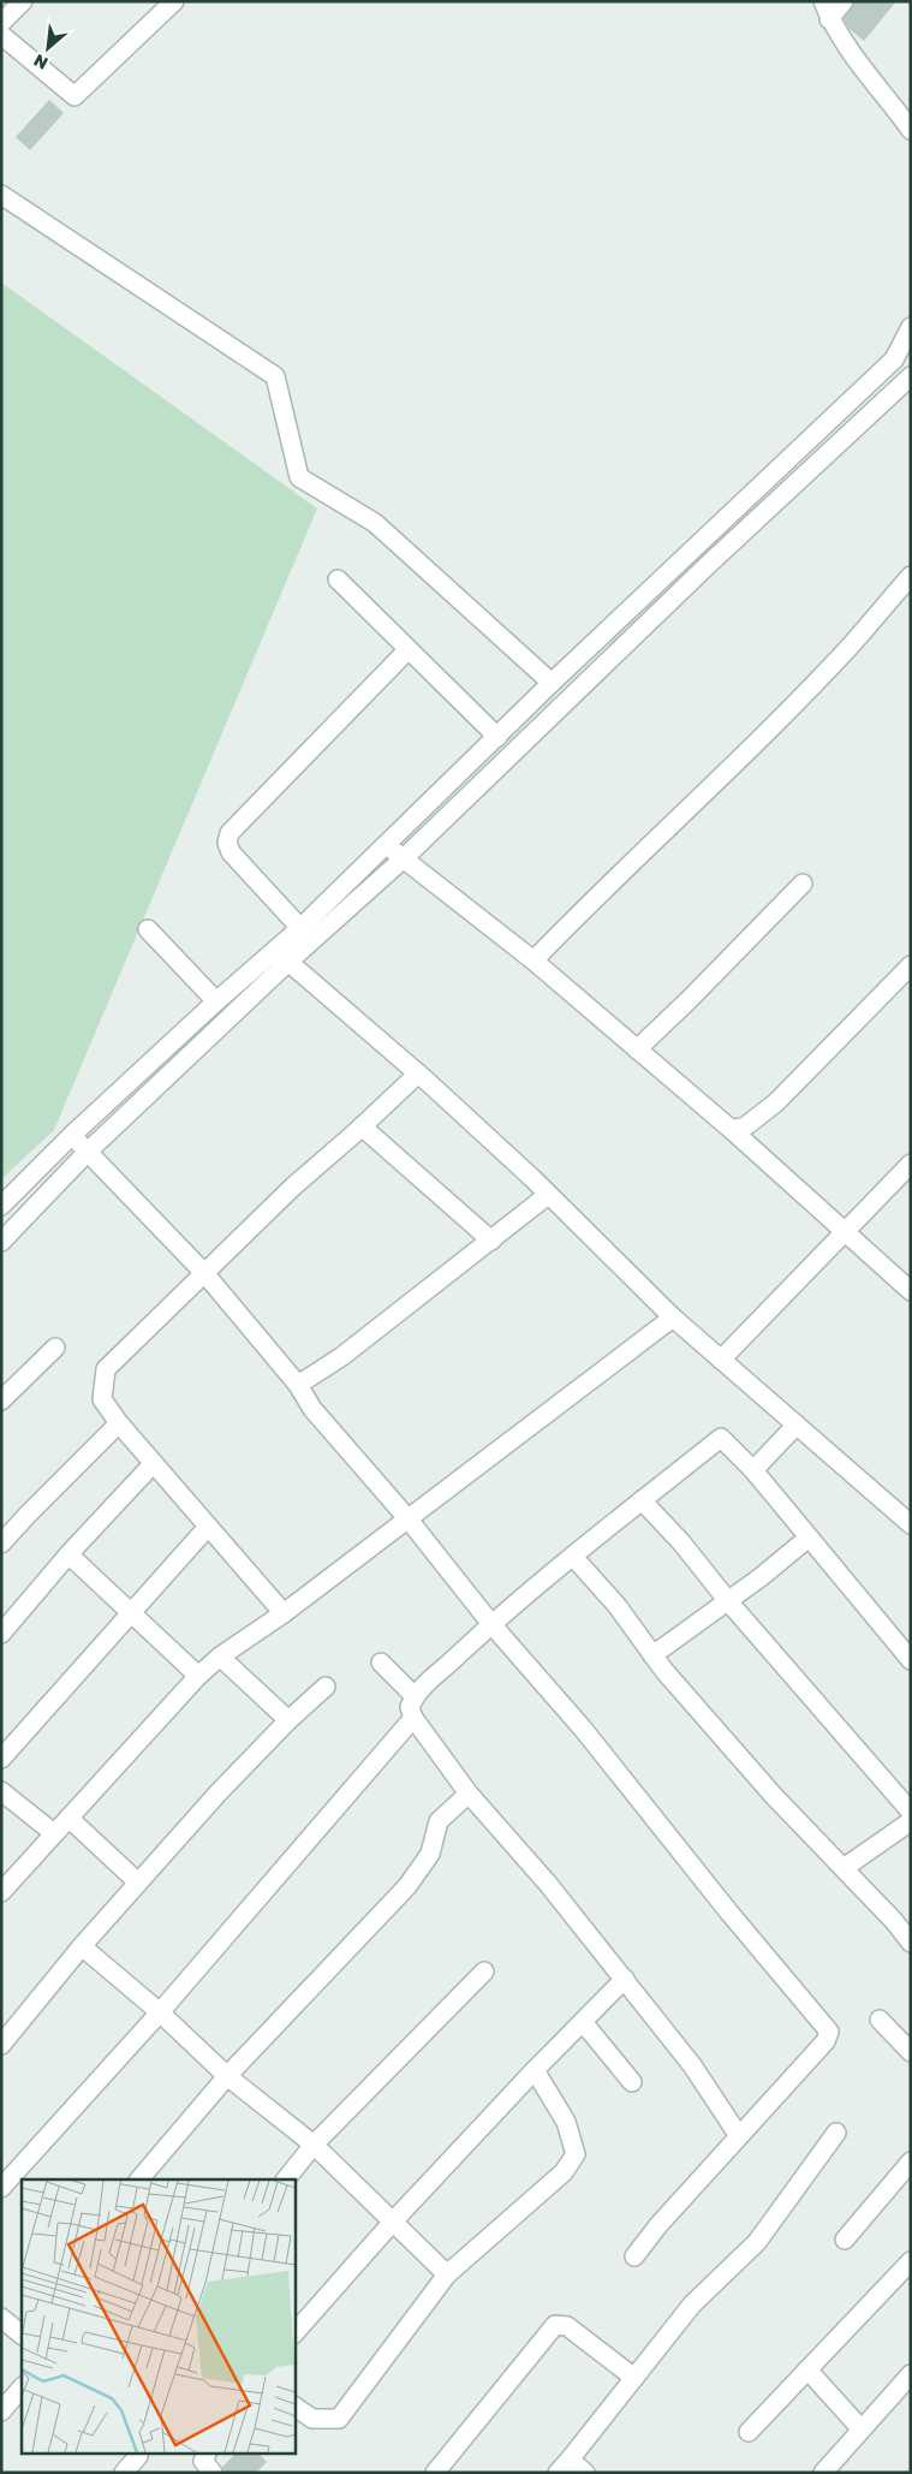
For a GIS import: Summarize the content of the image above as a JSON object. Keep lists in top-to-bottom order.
{
  "north": "bottom left"
}
